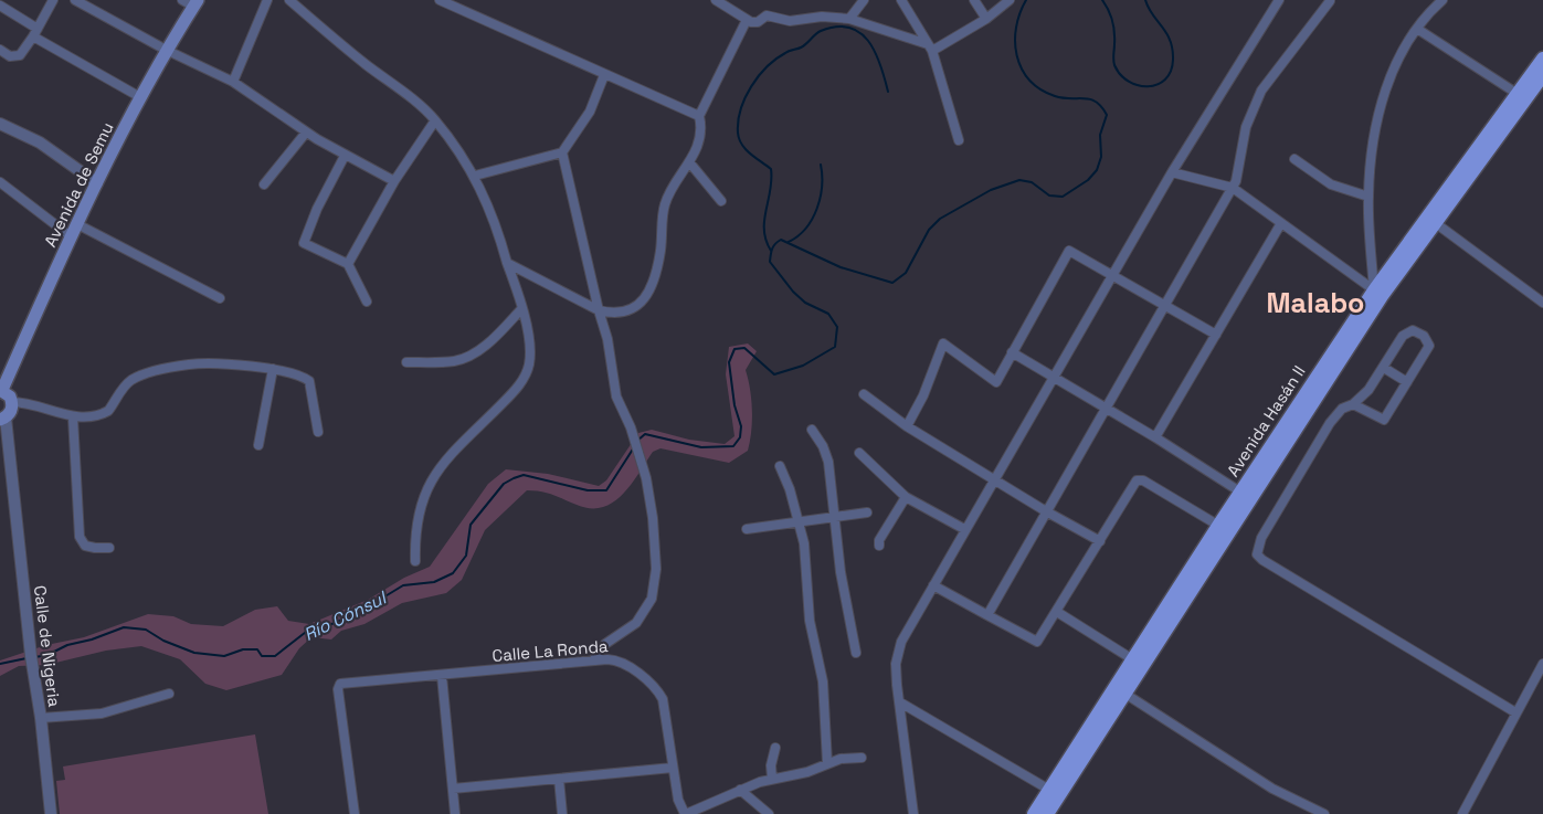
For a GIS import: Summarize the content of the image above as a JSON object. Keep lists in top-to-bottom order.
{
  "streets": {
    "main road": ["Avenida de Semu", "Avenida Hasán II"],
    "street": ["Calle de Nigeria", "Calle La Ronda"]
  },
  "districts": ["Malabo"],
  "water": ["Río Cónsul"]
}
